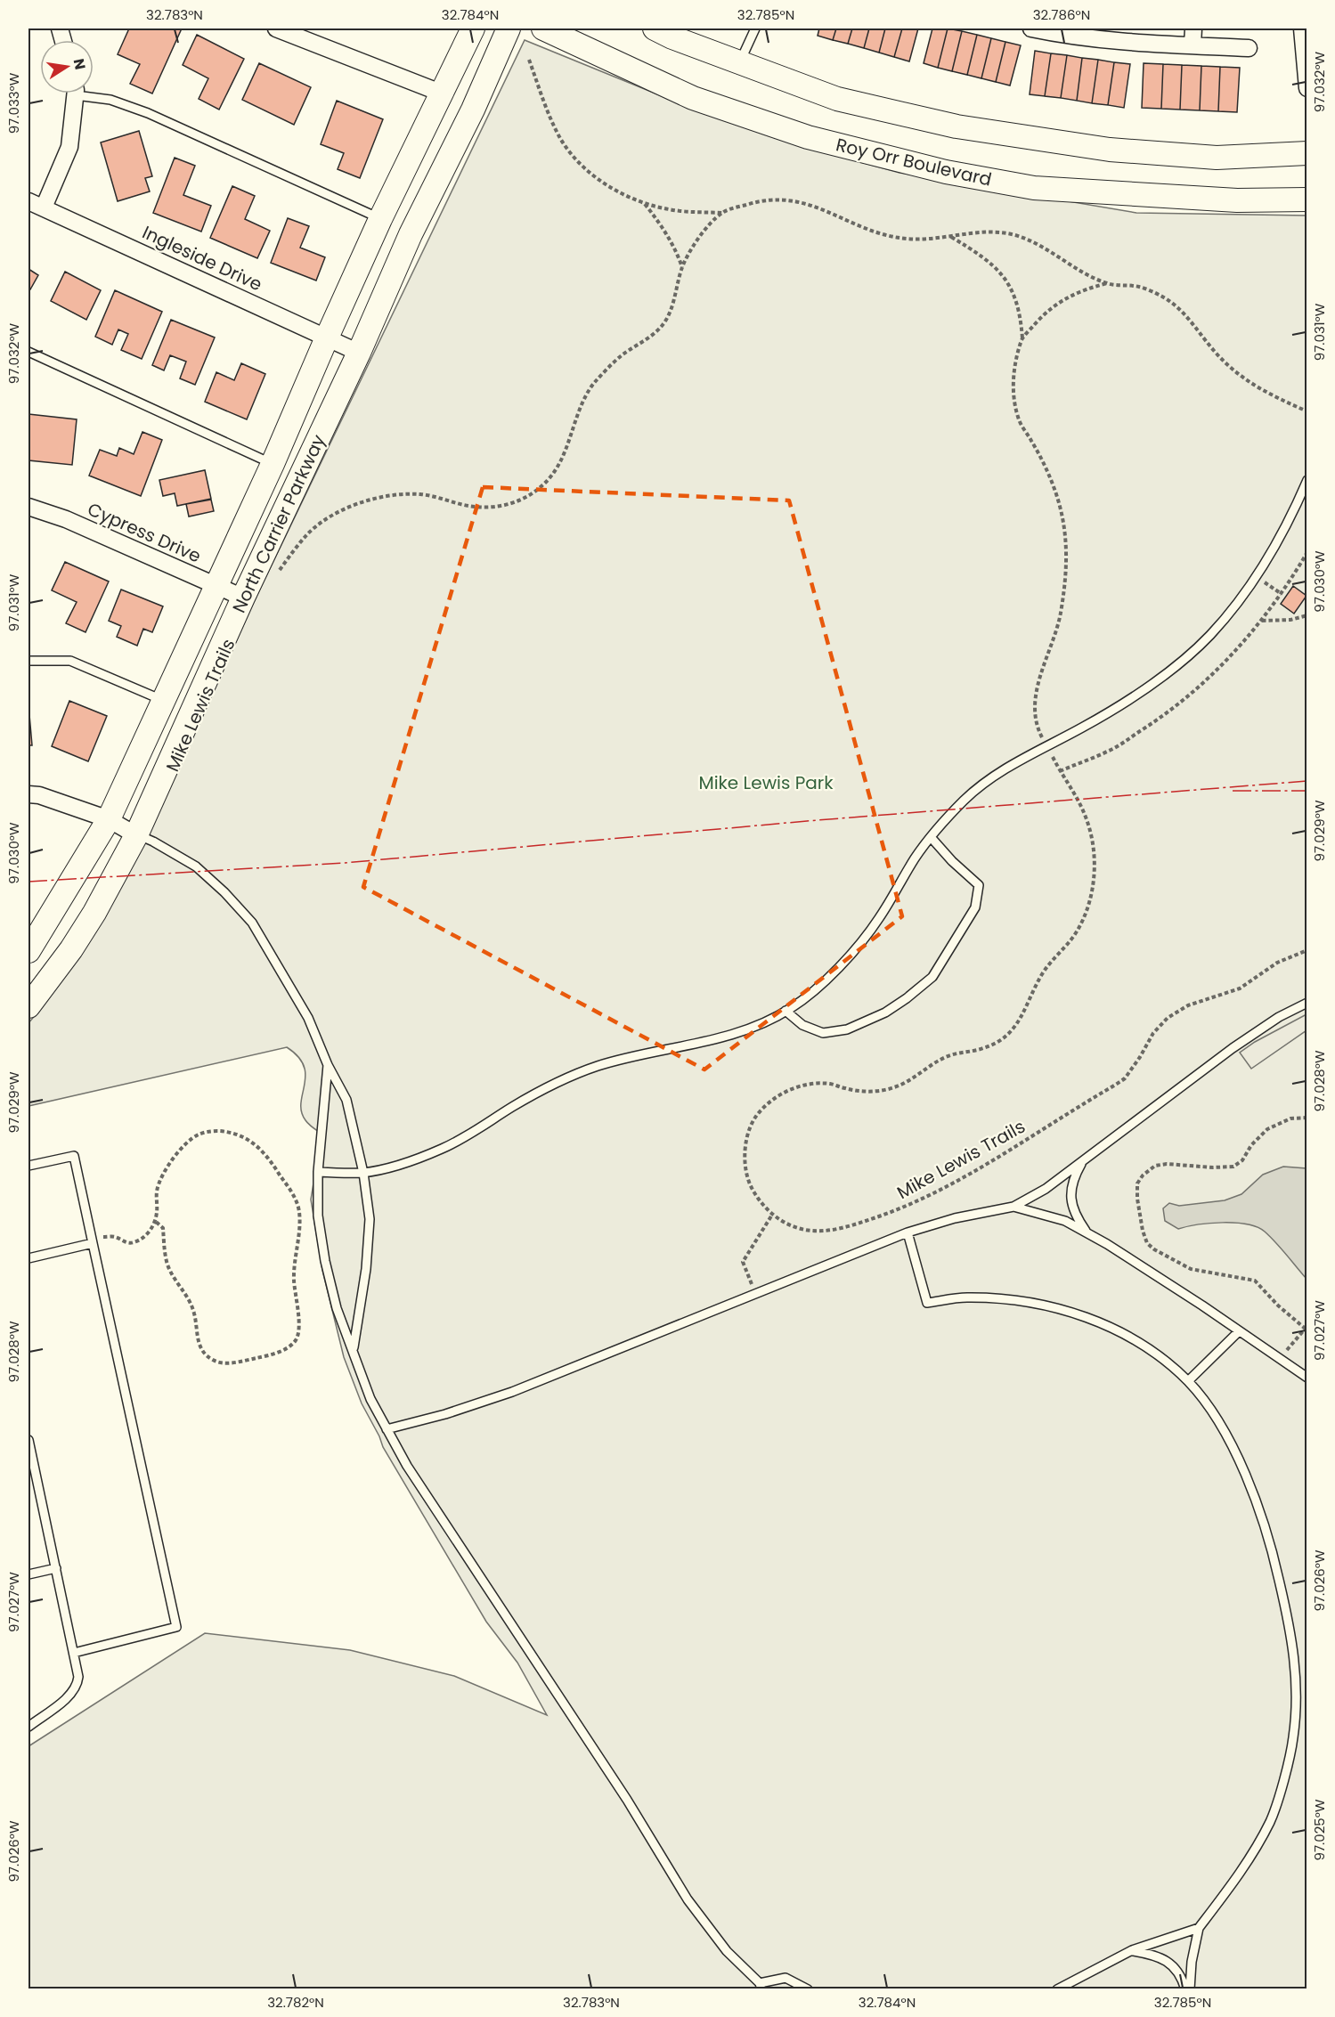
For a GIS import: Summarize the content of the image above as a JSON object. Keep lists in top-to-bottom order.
{
  "streets": {
    "main road": ["Roy Orr Boulevard", "North Carrier Parkway"],
    "street": ["Ingleside Drive", "Cypress Drive"],
    "path": ["Mike Lewis Trails"]
  },
  "crossings": [
    ["Ingleside Drive", "North Carrier Parkway"],
    ["North Carrier Parkway", "Cypress Drive"]
  ],
  "parks": ["Mike Lewis Park"],
  "north": "right",
  "coordinates": [
    "32.783°N",
    "32.784°N",
    "32.785°N",
    "32.786°N",
    "97.032°W",
    "97.033°W",
    "97.031°W",
    "97.030°W",
    "97.029°W",
    "97.028°W",
    "97.027°W",
    "97.026°W",
    "97.025°W",
    "32.782°N"
  ]
}
